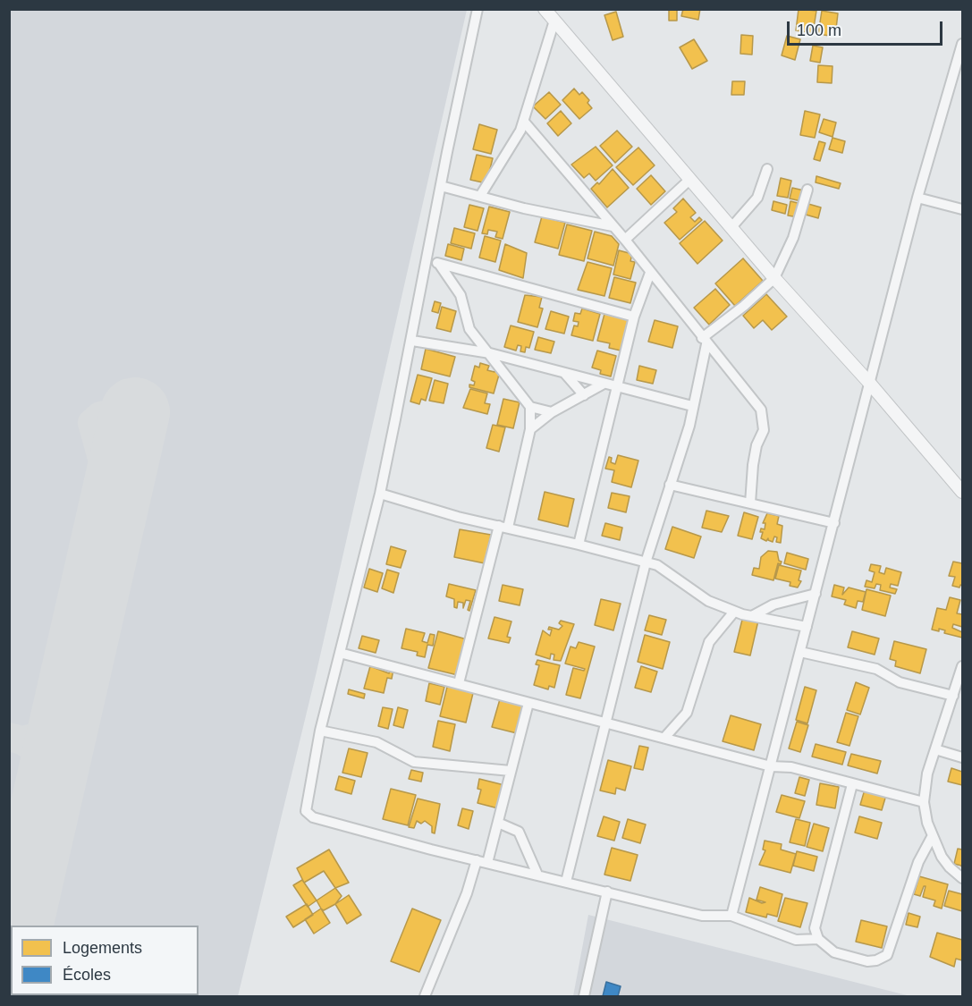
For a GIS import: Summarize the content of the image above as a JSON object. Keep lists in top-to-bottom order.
{
  "legend": ["Logements", "Écoles"],
  "scale_bar": "100 m"
}
